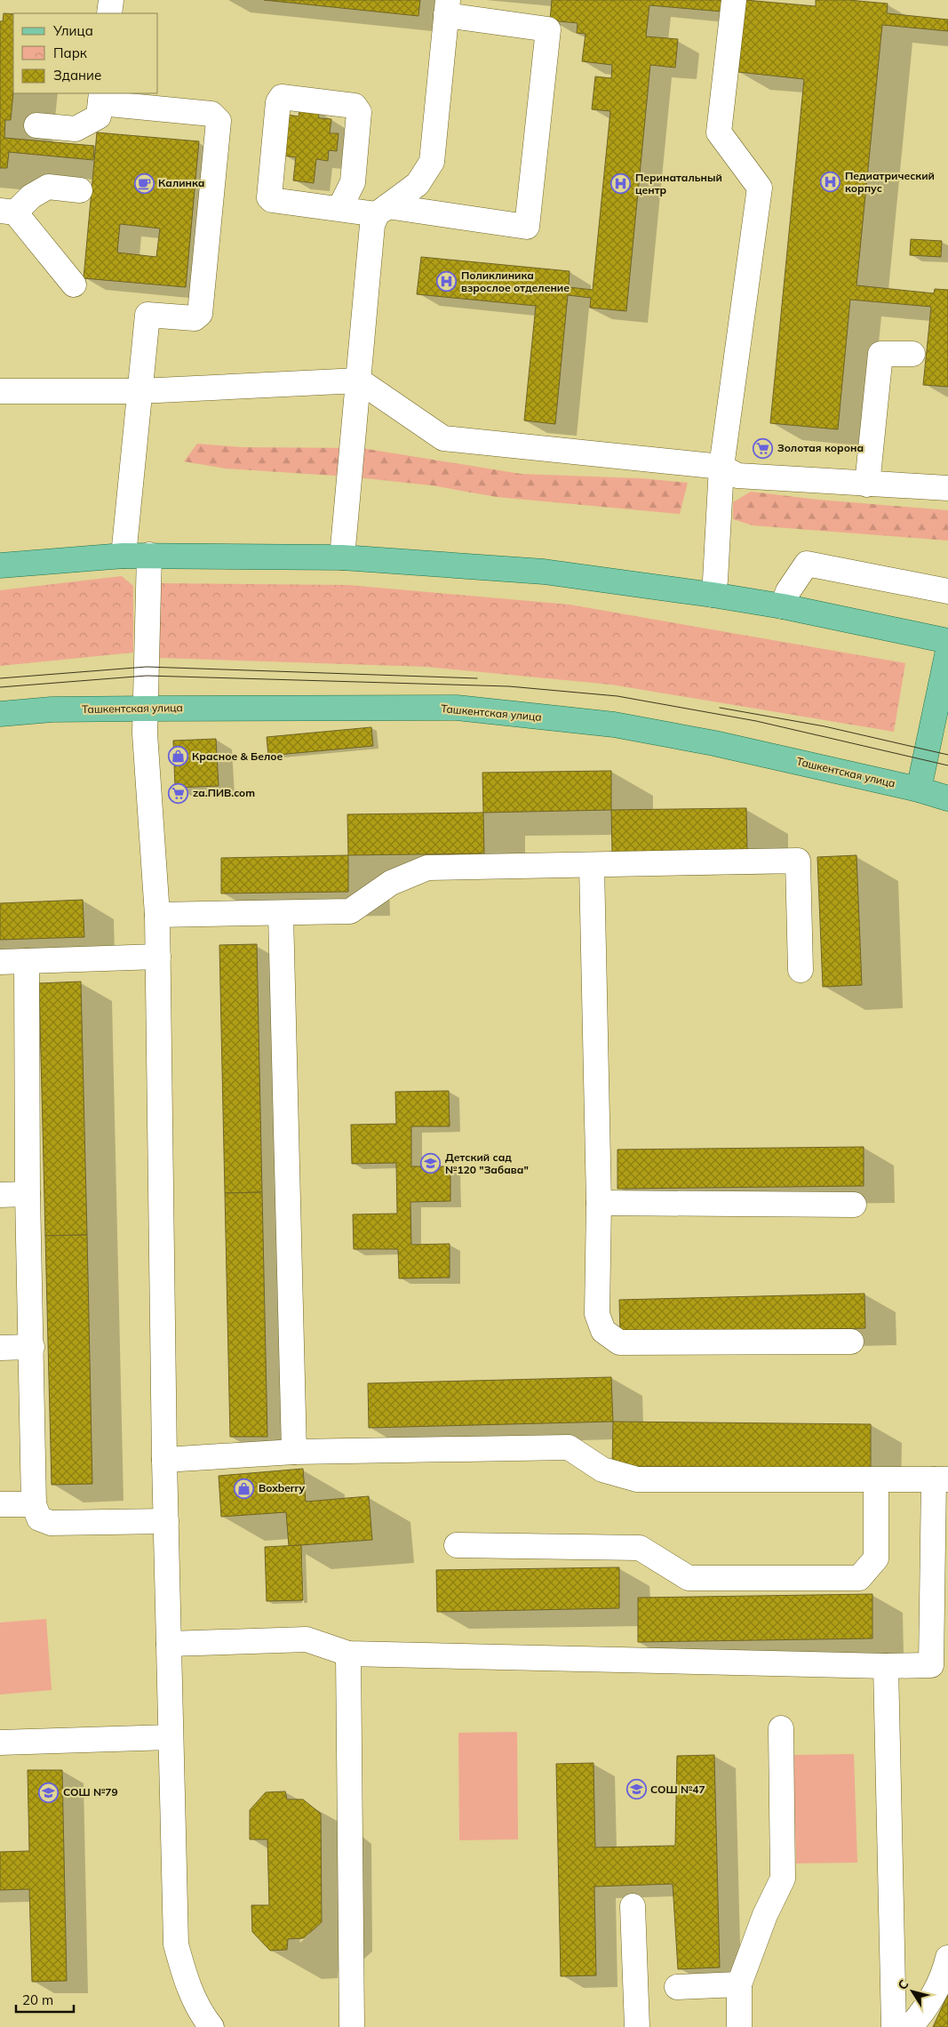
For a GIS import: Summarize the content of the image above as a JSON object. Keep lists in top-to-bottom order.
{
  "streets": {
    "main road": ["Ташкентская улица"]
  },
  "places": {
    "hospital": ["Педиатрический корпус", "Перинатальный центр", "Поликлиника взрослое отделение"],
    "cafe": ["Калинка"],
    "supermarket": ["Золотая корона", "za.ПИВ.com"],
    "shop": ["Красное & Белое", "Boxberry"],
    "school or university": ["Детский сад №120 \"Забава\"", "СОШ №47", "СОШ №79"]
  },
  "legend": ["Улица", "Парк", "Здание"],
  "scale_bar": "20 m",
  "north": "top left"
}
